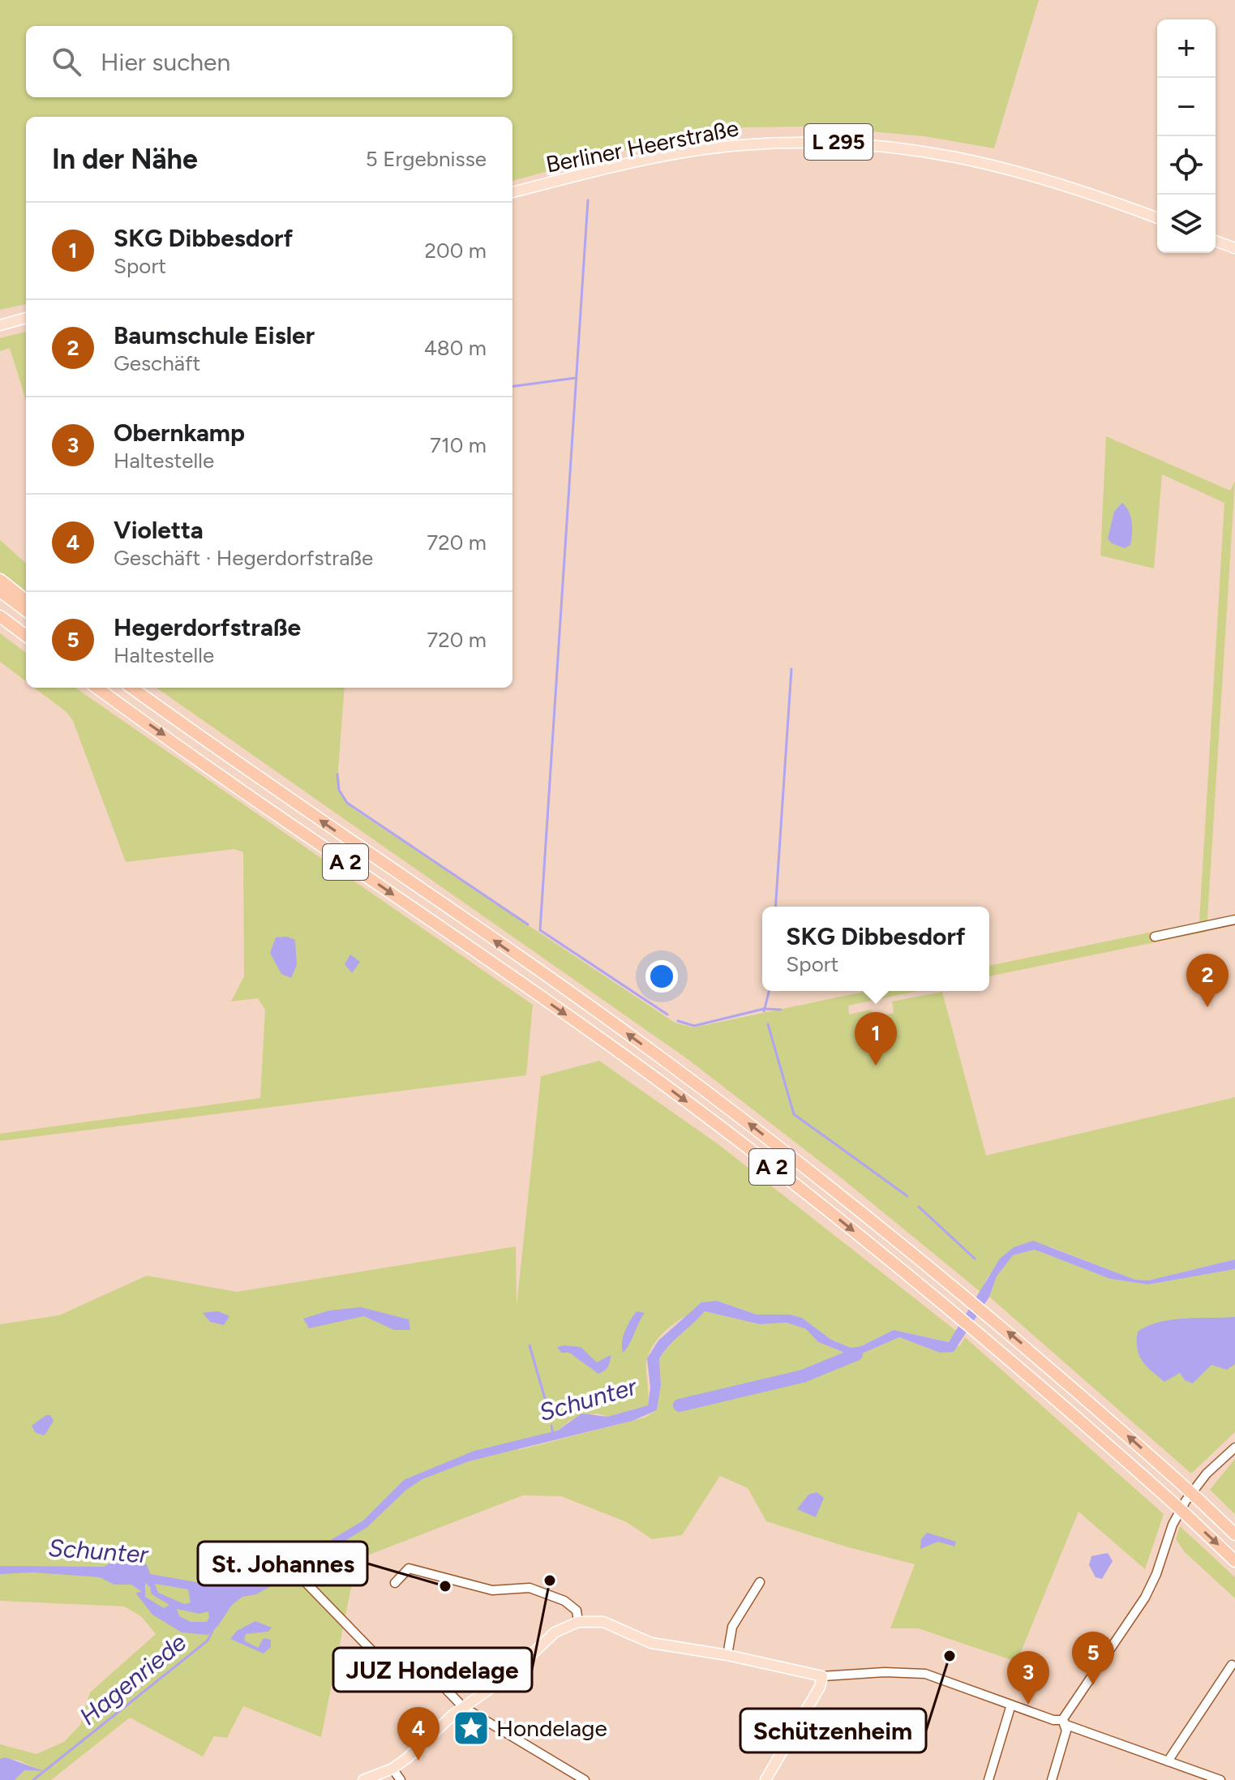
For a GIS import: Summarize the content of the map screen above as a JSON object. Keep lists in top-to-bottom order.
{
  "streets": {
    "highway": ["A 2"],
    "main road": ["L 295", "Berliner Heerstraße"]
  },
  "water": ["Schunter", "Hagenriede"],
  "places": {
    "other": ["JUZ Hondelage", "St. Johannes", "Schützenheim"],
    "place": ["Hondelage"]
  },
  "page": {
    "map_buttons": ["+", "−"],
    "search": "Hier suchen",
    "heading": ["In der Nähe", "5 Ergebnisse"],
    "list": [
      {
        "mark": "1",
        "name": "SKG Dibbesdorf",
        "note": "Sport",
        "value": "200 m"
      },
      {
        "mark": "2",
        "name": "Baumschule Eisler",
        "note": "Geschäft",
        "value": "480 m"
      },
      {
        "mark": "3",
        "name": "Obernkamp",
        "note": "Haltestelle",
        "value": "710 m"
      },
      {
        "mark": "4",
        "name": "Violetta",
        "note": "Geschäft · Hegerdorfstraße",
        "value": "720 m"
      },
      {
        "mark": "5",
        "name": "Hegerdorfstraße",
        "note": "Haltestelle",
        "value": "720 m"
      }
    ],
    "popup": ["SKG Dibbesdorf", "Sport"],
    "pins": [
      "2",
      "1",
      "5",
      "3",
      "4"
    ]
  }
}
